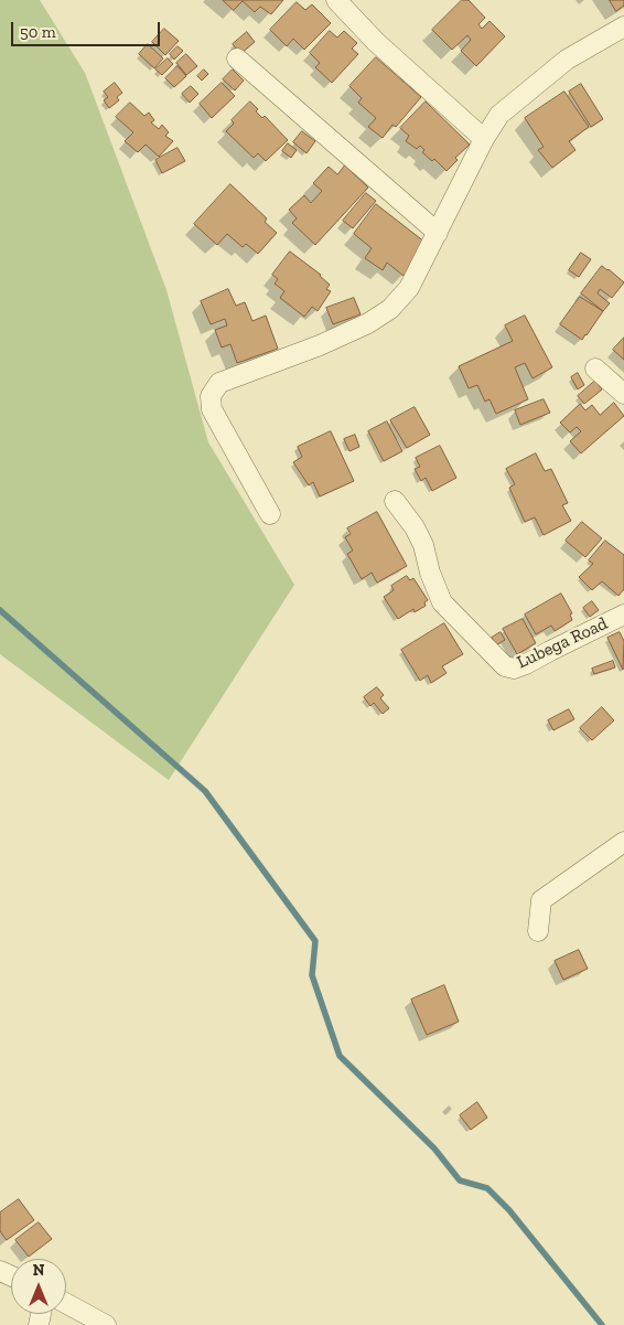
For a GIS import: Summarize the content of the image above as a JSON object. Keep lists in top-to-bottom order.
{
  "streets": {
    "street": ["Lubega Road"]
  },
  "scale_bar": "50 m",
  "north": "top"
}
